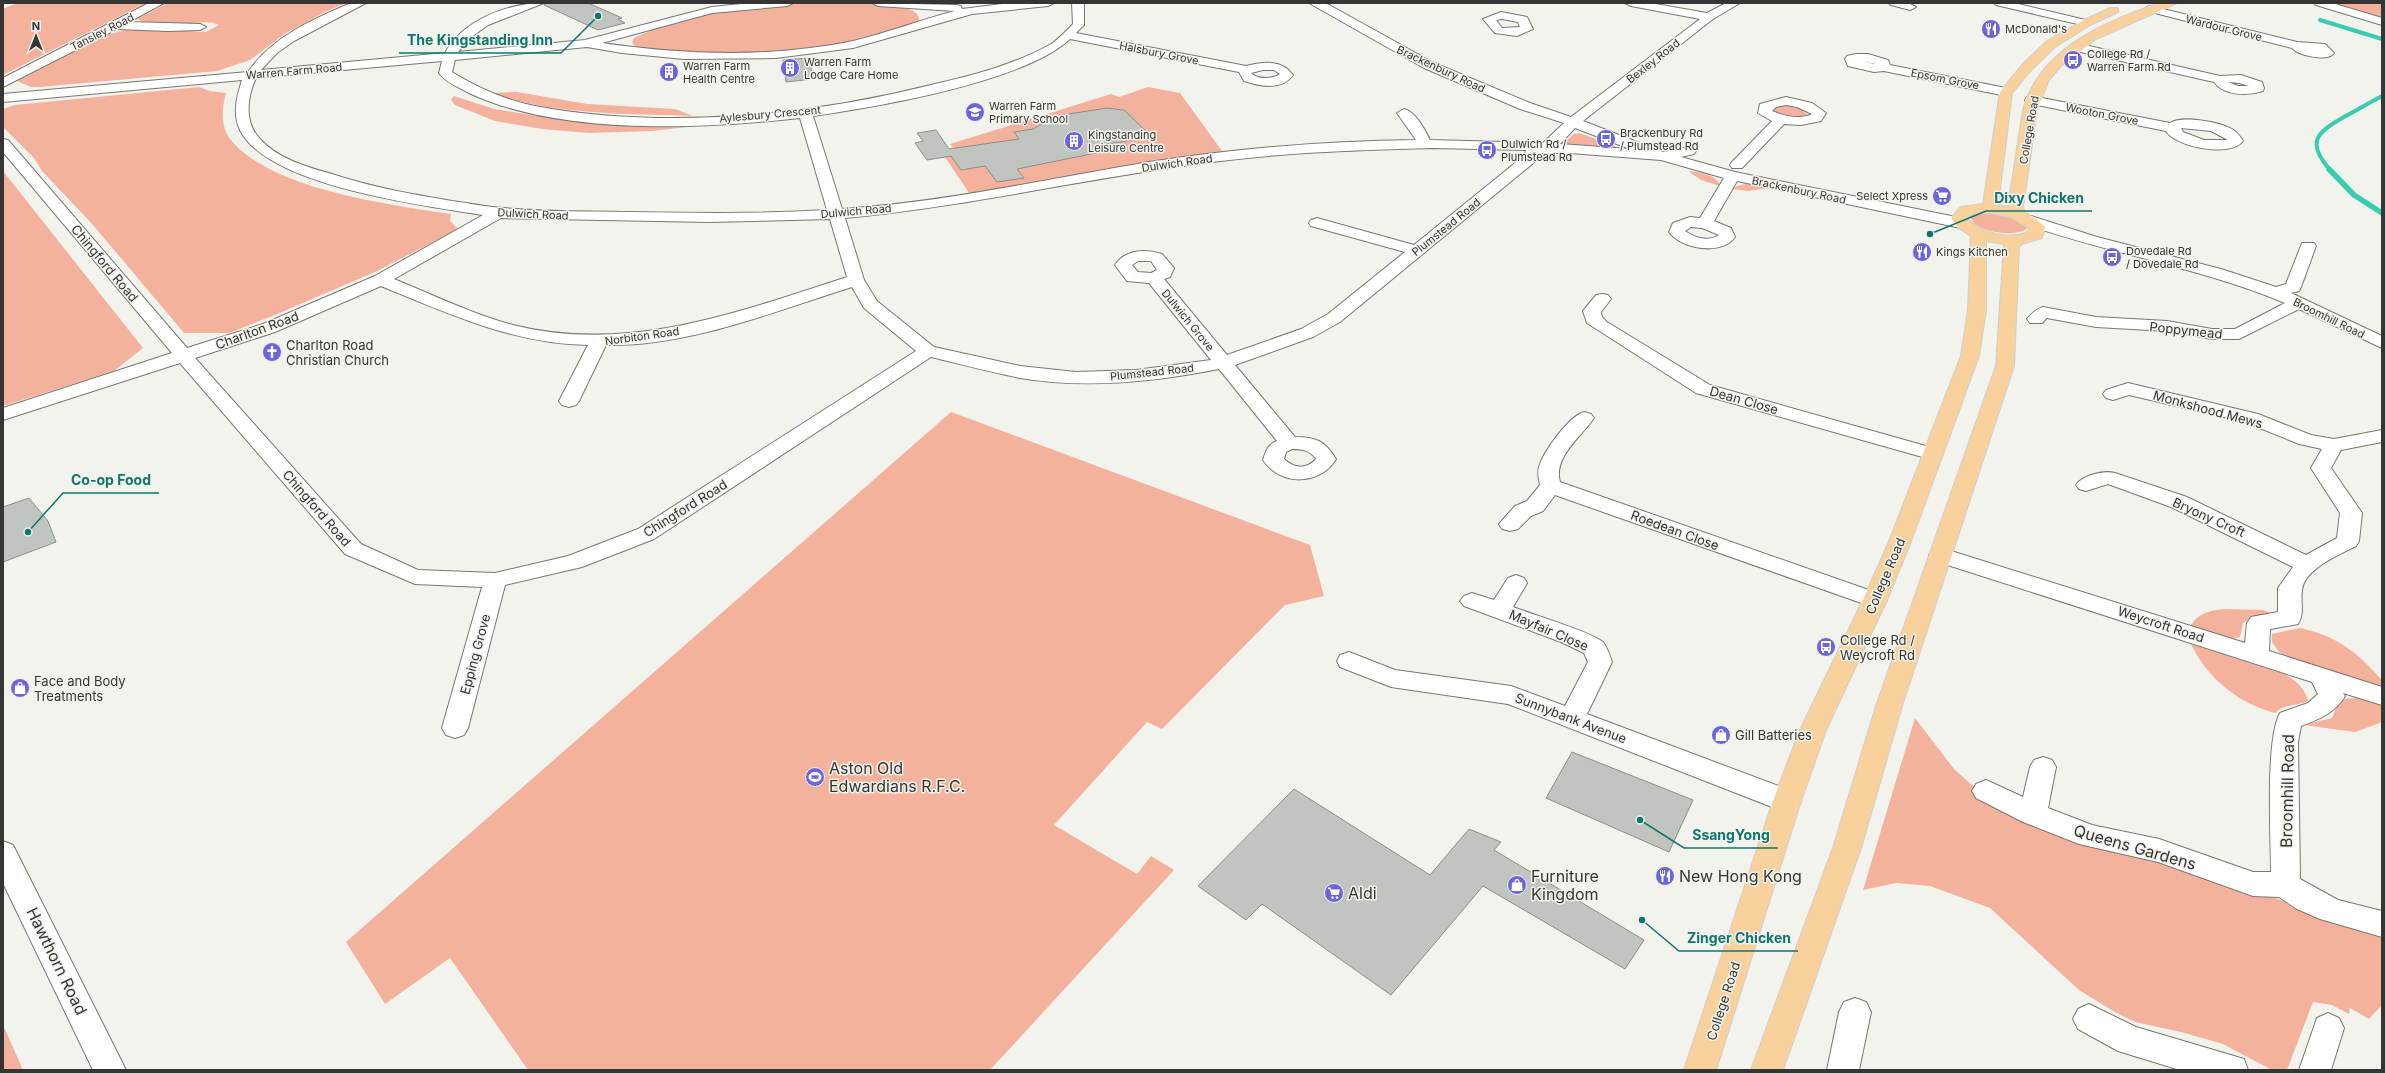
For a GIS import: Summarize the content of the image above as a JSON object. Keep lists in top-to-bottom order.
{
  "streets": {
    "main road": ["College Road"],
    "street": [
      "Wardour Grove",
      "Tansley Road",
      "Halsbury Grove",
      "Bexley Road",
      "Brackenbury Road",
      "Warren Farm Road",
      "Epsom Grove",
      "Aylesbury Crescent",
      "Wooton Grove",
      "Dulwich Road",
      "Plumstead Road",
      "Chingford Road",
      "Broomhill Road",
      "Dulwich Grove",
      "Charlton Road",
      "Poppymead",
      "Norbiton Road",
      "Dean Close",
      "Monkshood Mews",
      "Bryony Croft",
      "Roedean Close",
      "Weycroft Road",
      "Mayfair Close",
      "Epping Grove",
      "Sunnybank Avenue",
      "Queens Gardens",
      "Hawthorn Road"
    ]
  },
  "crossings": [
    ["Wardour Grove", "College Road"],
    ["Halsbury Grove", "Aylesbury Crescent"],
    ["Bexley Road", "Brackenbury Road"],
    ["Bexley Road", "Plumstead Road"],
    ["Brackenbury Road", "Dulwich Road"],
    ["Brackenbury Road", "Plumstead Road"],
    ["Warren Farm Road", "Aylesbury Crescent"],
    ["Warren Farm Road", "Dulwich Road"],
    ["Epsom Grove", "College Road"],
    ["Aylesbury Crescent", "Plumstead Road"],
    ["Wooton Grove", "College Road"],
    ["College Road", "Dean Close"],
    ["College Road", "Roedean Close"],
    ["College Road", "Sunnybank Avenue"],
    ["Dulwich Road", "Plumstead Road"],
    ["Dulwich Road", "Charlton Road"],
    ["Plumstead Road", "Chingford Road"],
    ["Plumstead Road", "Dulwich Grove"],
    ["Plumstead Road", "Norbiton Road"],
    ["Chingford Road", "Charlton Road"],
    ["Chingford Road", "Epping Grove"],
    ["Broomhill Road", "Poppymead"],
    ["Broomhill Road", "Weycroft Road"],
    ["Broomhill Road", "Queens Gardens"],
    ["Charlton Road", "Norbiton Road"],
    ["Mayfair Close", "Sunnybank Avenue"]
  ],
  "places": {
    "other": [
      "The Kingstanding Inn",
      "Dixy Chicken",
      "Co-op Food",
      "SsangYong",
      "Zinger Chicken"
    ],
    "restaurant": ["McDonald's", "Kings Kitchen", "New Hong Kong"],
    "bus stop": [
      "College Rd / Warren Farm Rd",
      "Brackenbury Rd / Plumstead Rd",
      "Dulwich Rd / Plumstead Rd",
      "Dovedale Rd / Dovedale Rd",
      "College Rd / Weycroft Rd"
    ],
    "building": ["Warren Farm Lodge Care Home", "Warren Farm Health Centre", "Kingstanding Leisure Centre"],
    "school or university": ["Warren Farm Primary School"],
    "supermarket": ["Select Xpress", "Aldi"],
    "church": ["Charlton Road Christian Church"],
    "shop": ["Face and Body Treatments", "Gill Batteries", "Furniture Kingdom"],
    "sports": ["Aston Old Edwardians R.F.C."]
  },
  "north": "top"
}
